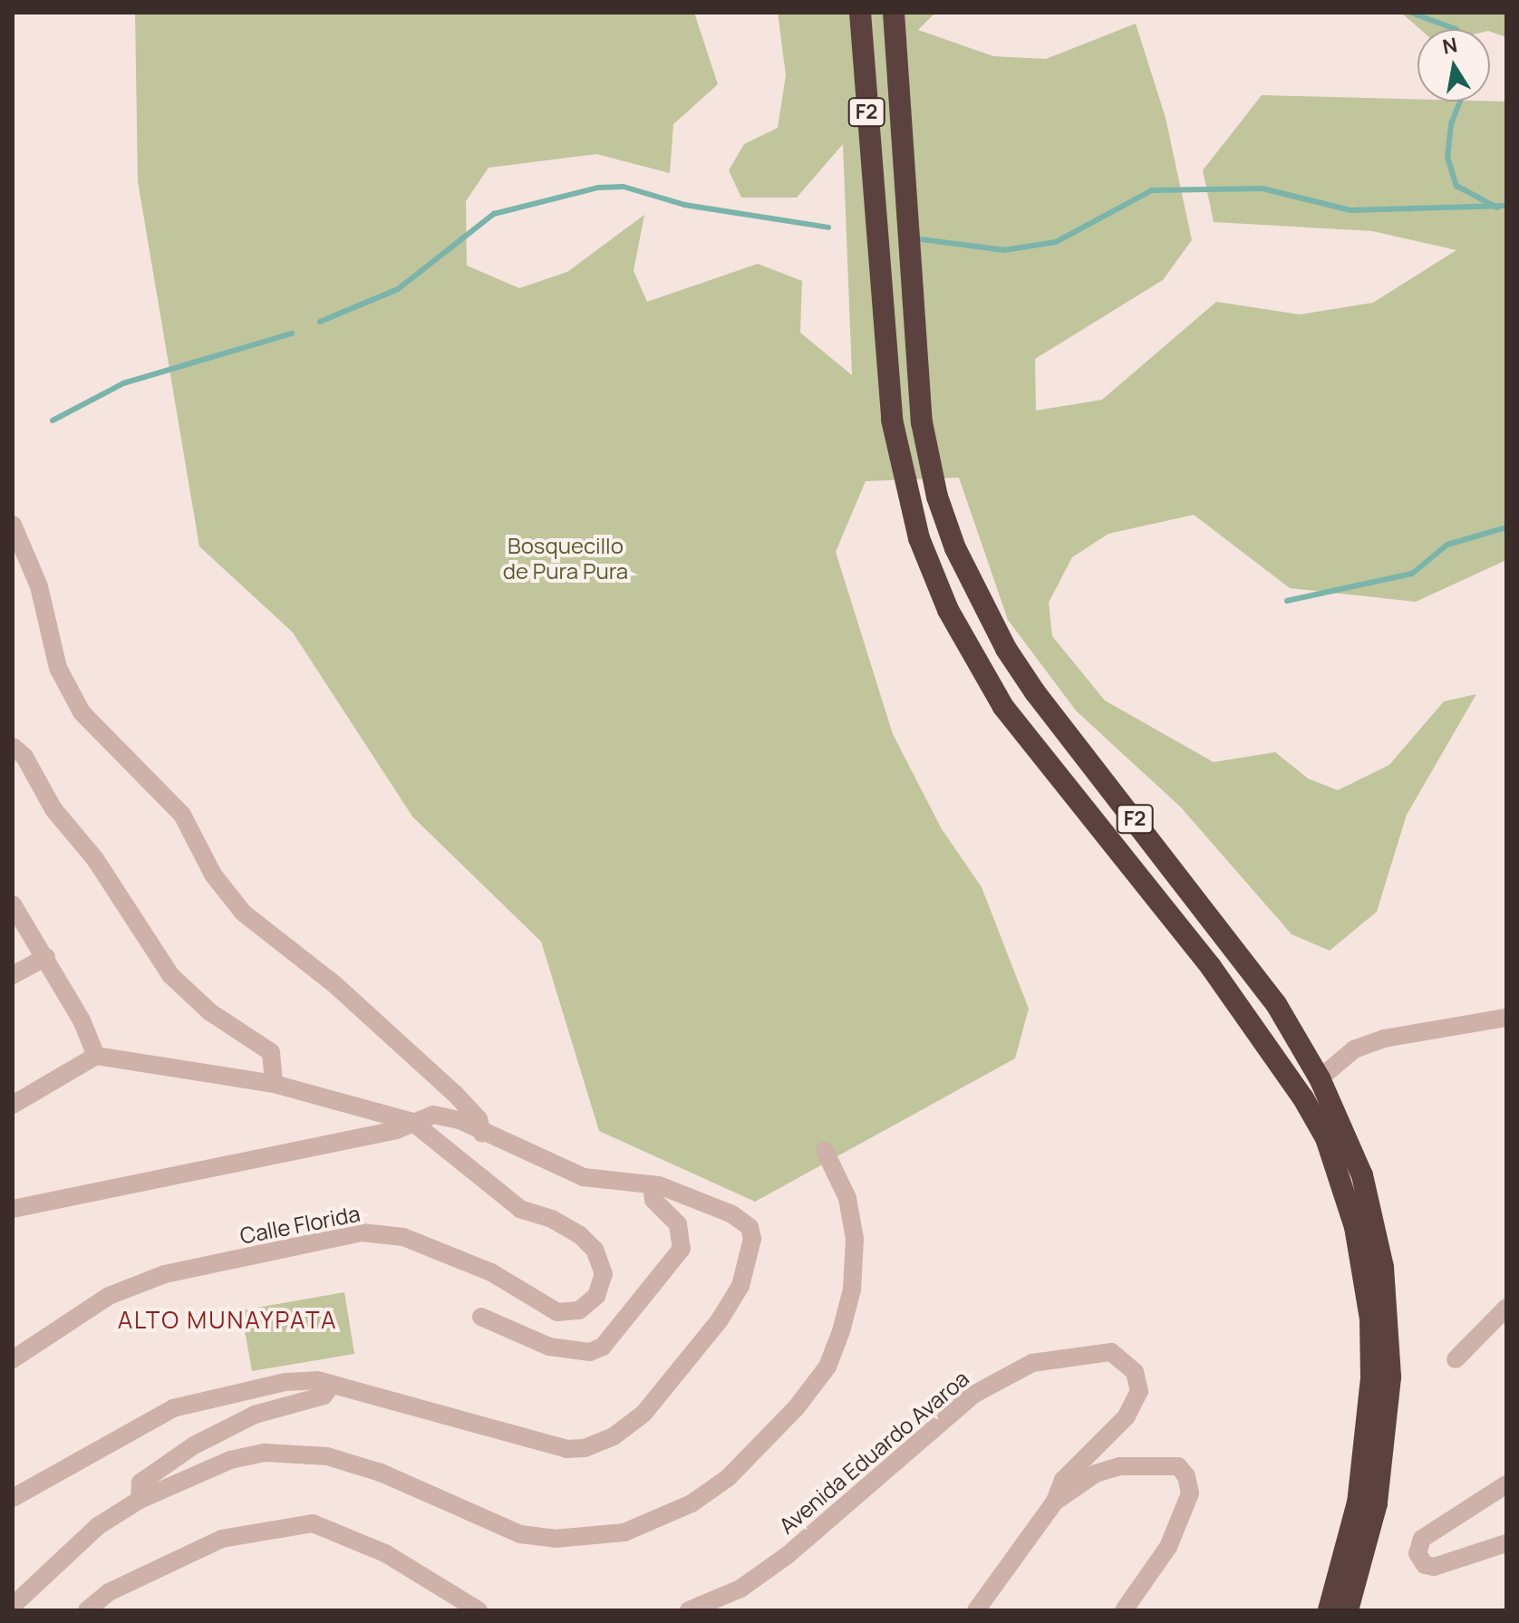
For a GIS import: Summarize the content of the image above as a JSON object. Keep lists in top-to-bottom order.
{
  "streets": {
    "highway": ["F2"],
    "street": ["Calle Florida", "Avenida Eduardo Avaroa"]
  },
  "districts": ["ALTO MUNAYPATA"],
  "parks": ["Bosquecillo de Pura Pura"],
  "north": "top"
}
